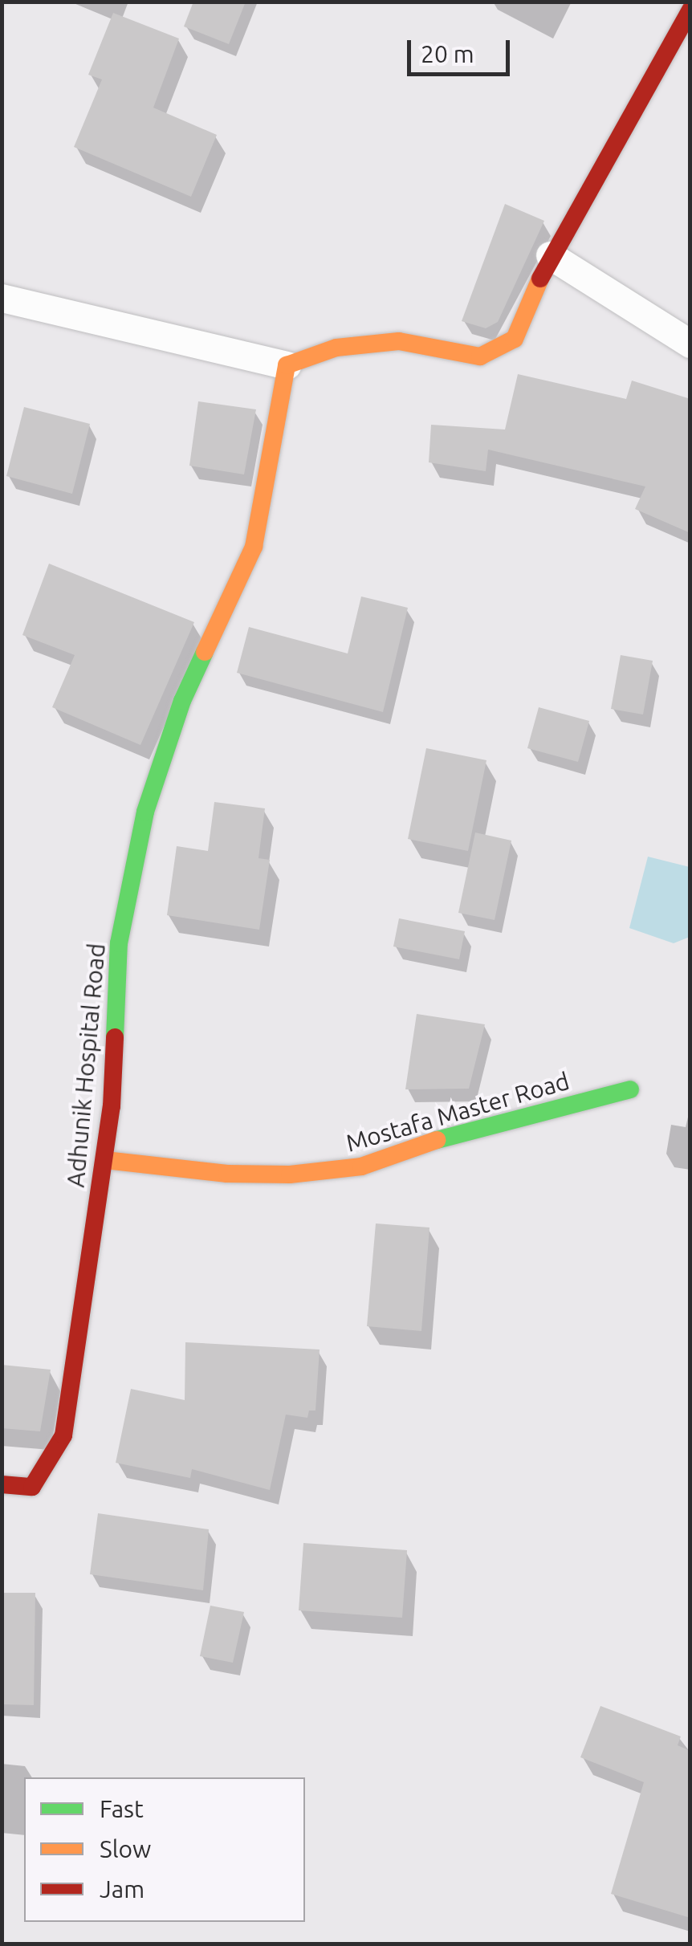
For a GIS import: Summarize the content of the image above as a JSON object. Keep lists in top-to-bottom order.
{
  "streets": {
    "street": ["Adhunik Hospital Road", "Mostafa Master Road"]
  },
  "crossings": [
    ["Adhunik Hospital Road", "Mostafa Master Road"]
  ],
  "legend": ["Fast", "Slow", "Jam"],
  "scale_bar": "20 m"
}
